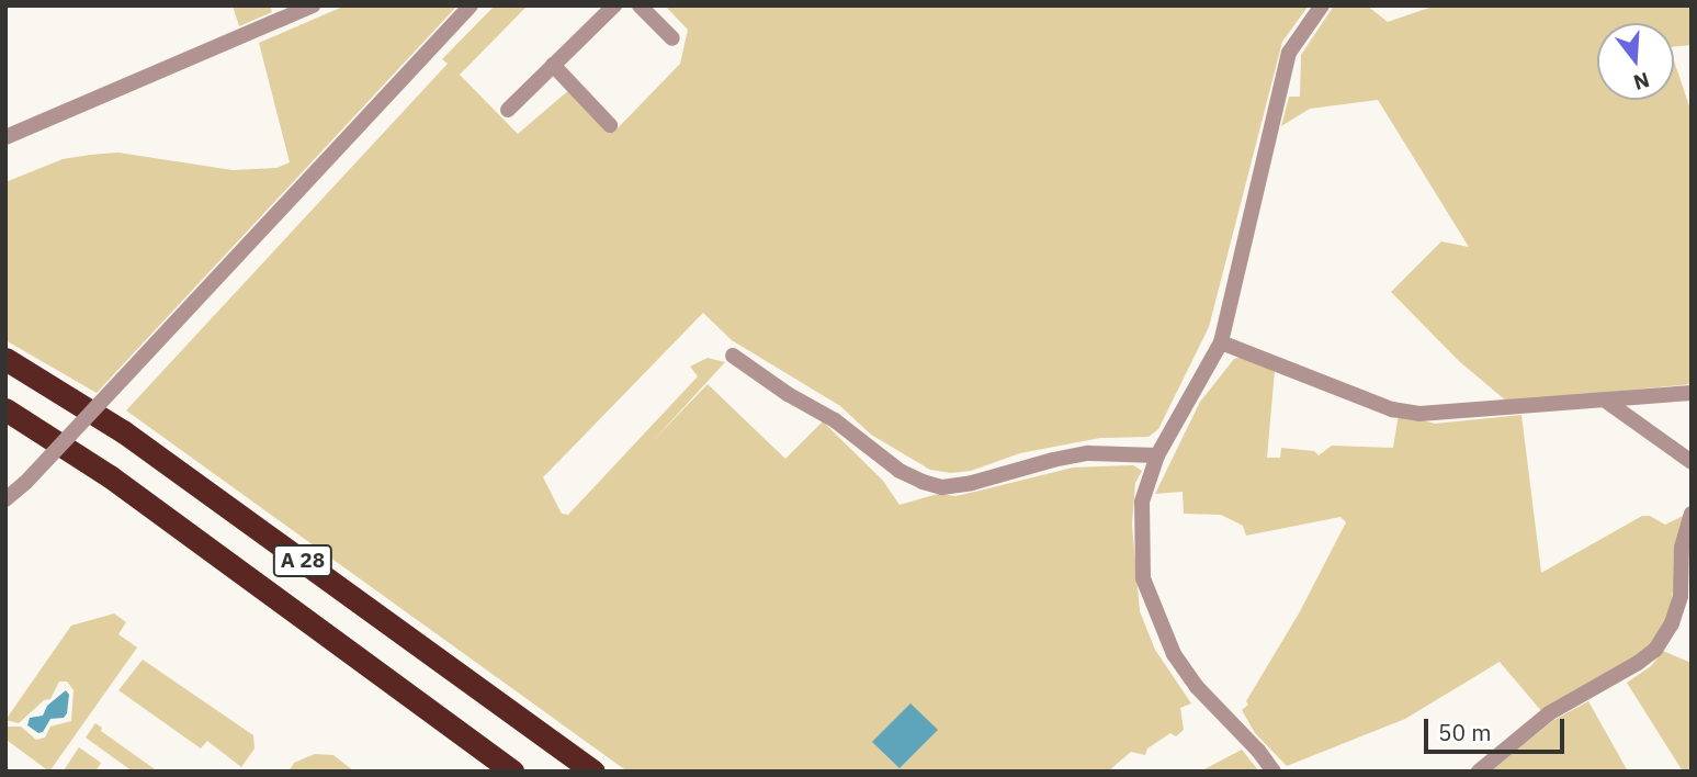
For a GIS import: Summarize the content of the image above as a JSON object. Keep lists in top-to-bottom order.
{
  "streets": {
    "highway": ["A 28"]
  },
  "scale_bar": "50 m",
  "north": "bottom"
}
